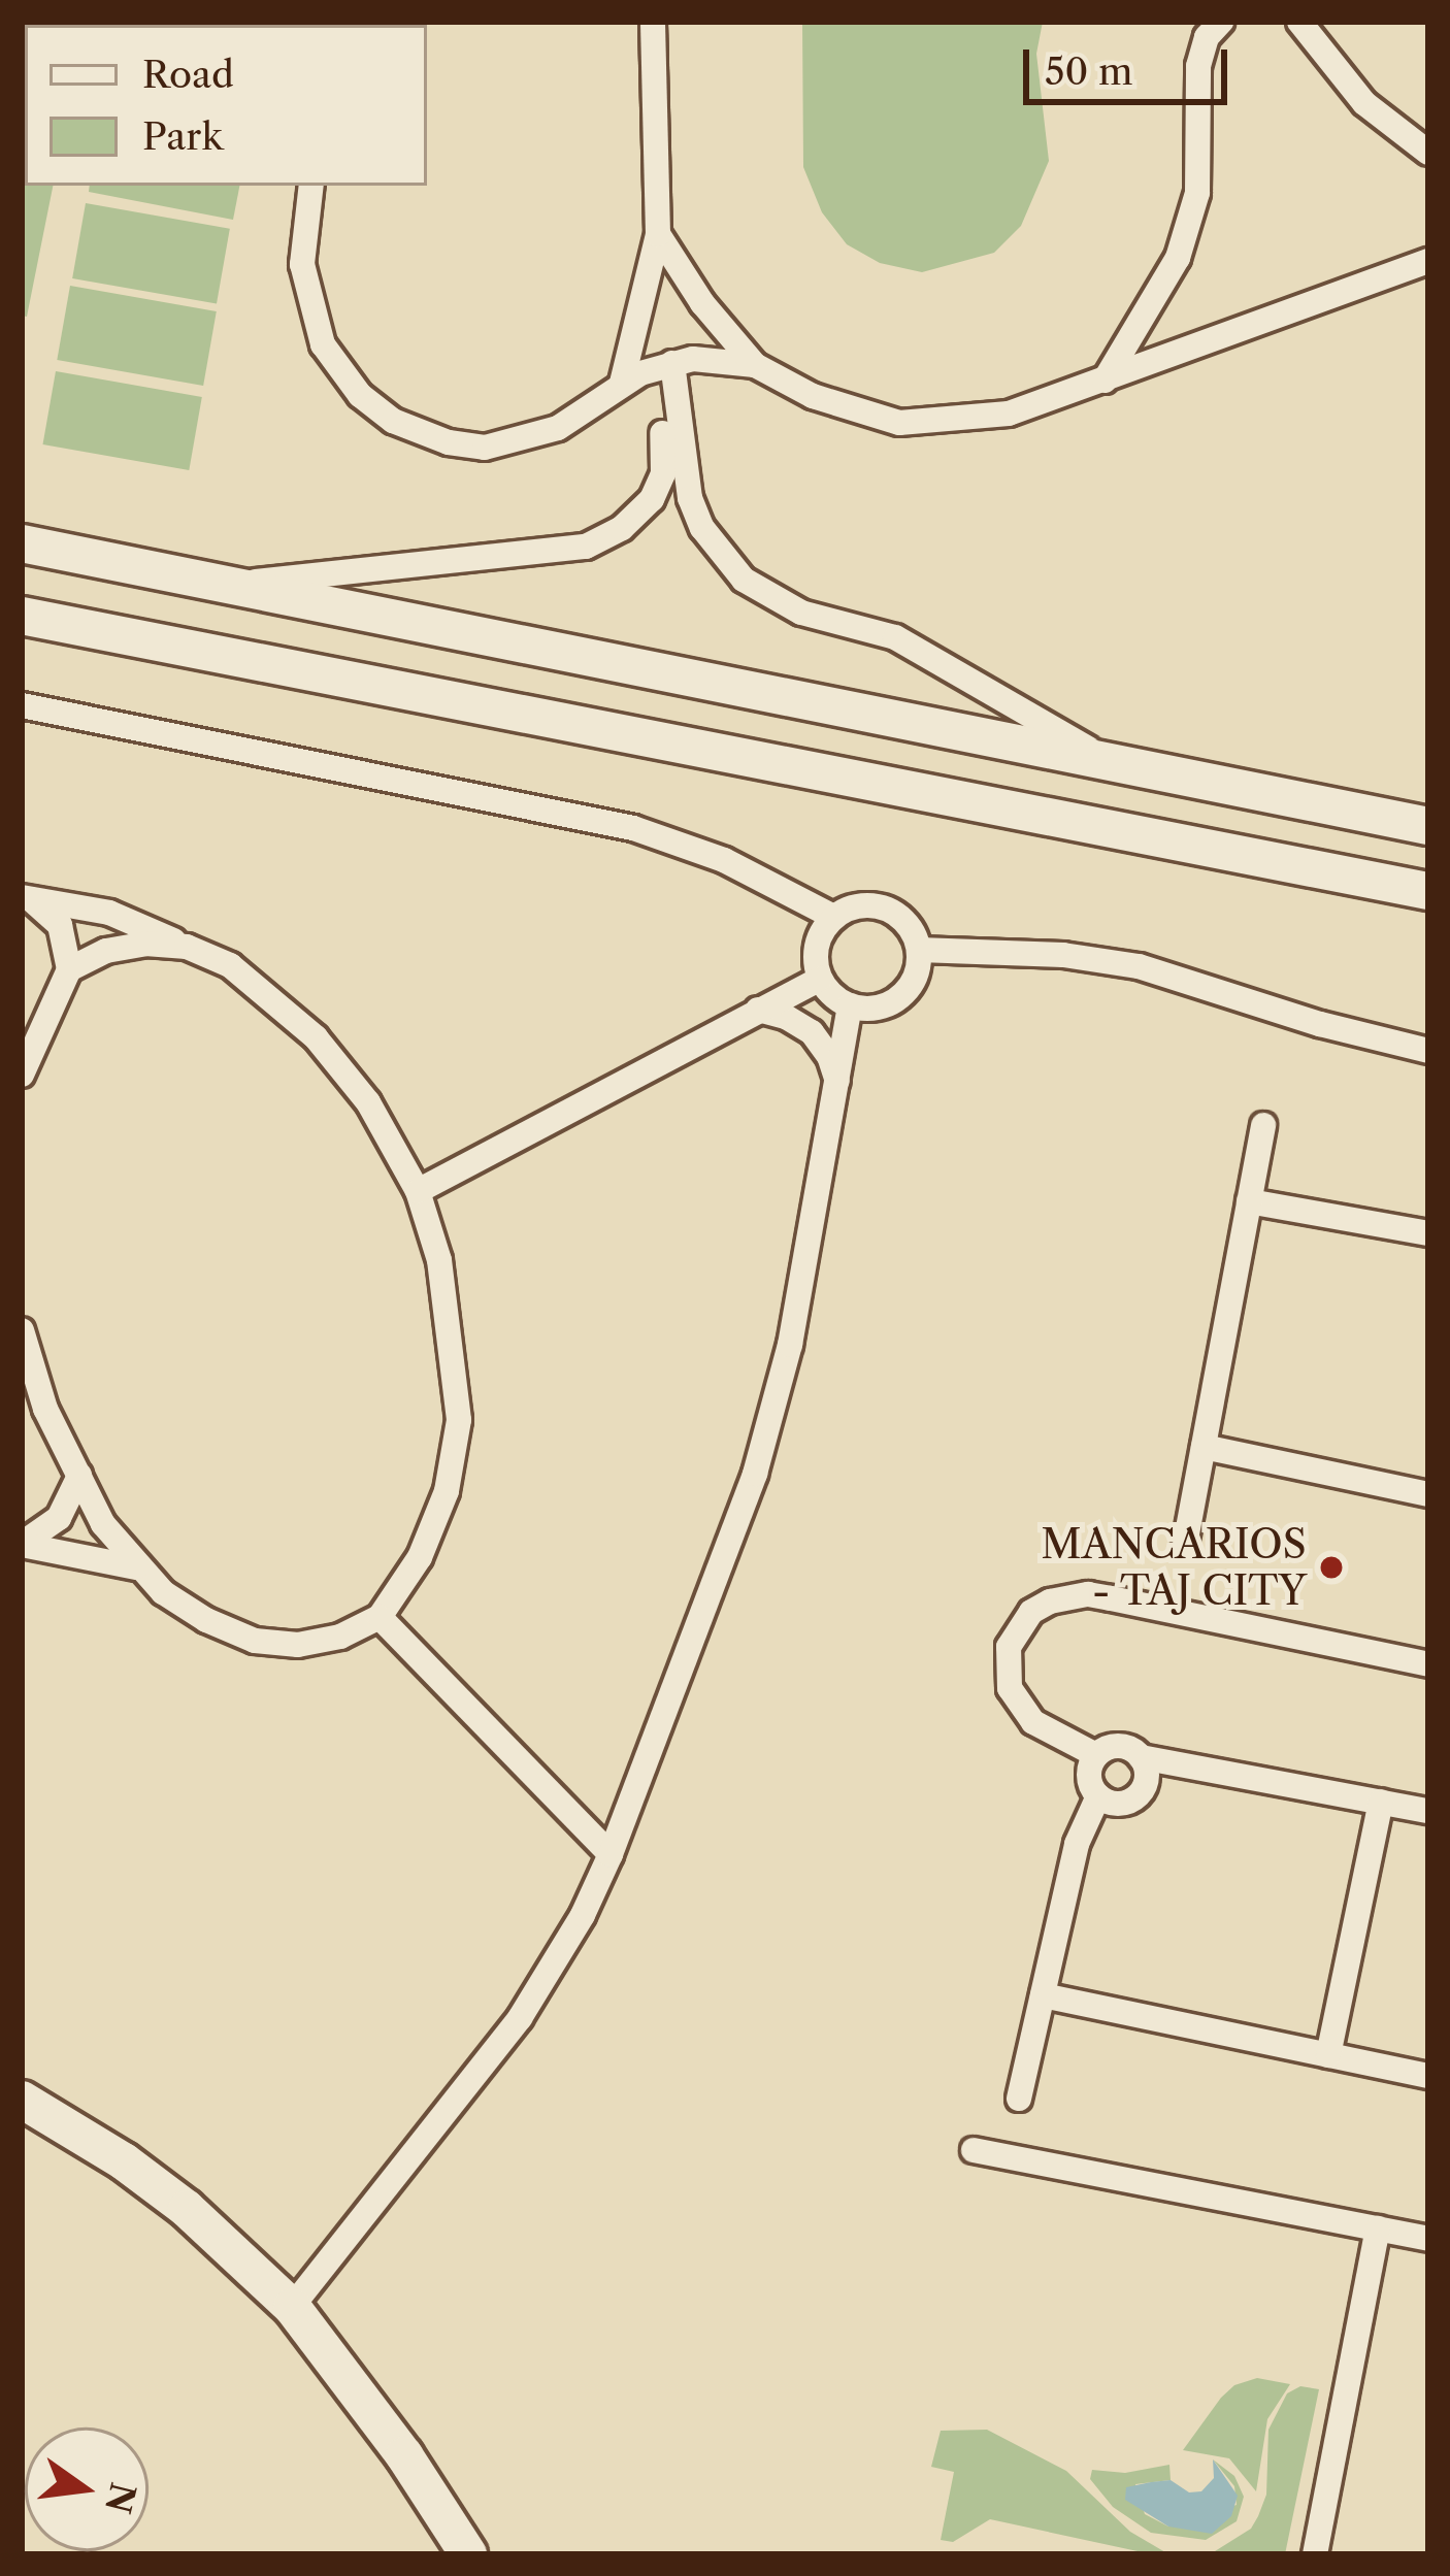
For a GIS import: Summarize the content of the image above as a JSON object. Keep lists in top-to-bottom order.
{
  "places": ["MANCARIOS - TAJ CITY"],
  "legend": ["Road", "Park"],
  "scale_bar": "50 m",
  "north": "right"
}
